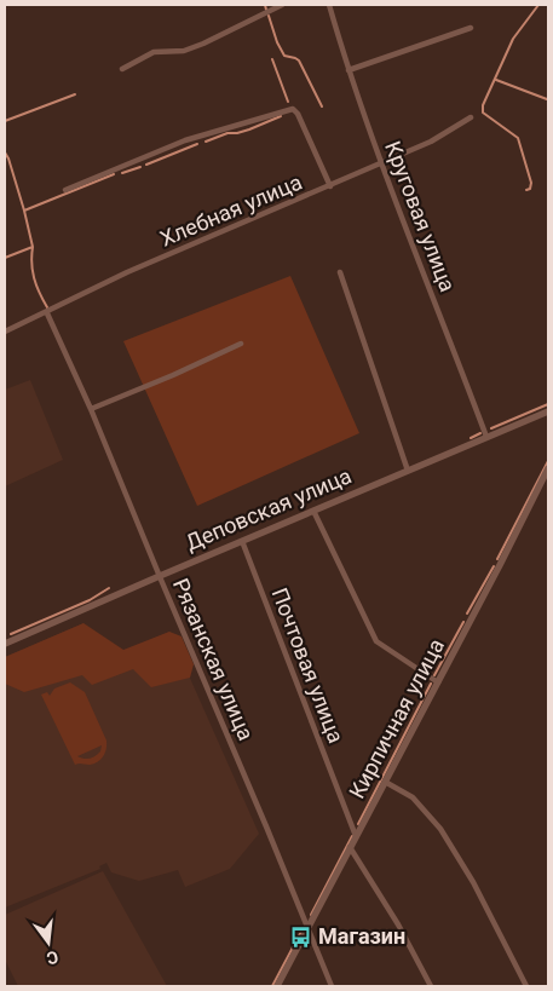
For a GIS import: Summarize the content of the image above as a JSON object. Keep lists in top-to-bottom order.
{
  "streets": {
    "street": [
      "Хлебная улица",
      "Круговая улица",
      "Деповская улица",
      "Рязанская улица",
      "Почтовая улица",
      "Кирпичная улица"
    ]
  },
  "crossings": [
    ["Хлебная улица", "Круговая улица"],
    ["Хлебная улица", "Рязанская улица"],
    ["Круговая улица", "Деповская улица"],
    ["Деповская улица", "Рязанская улица"],
    ["Деповская улица", "Почтовая улица"],
    ["Рязанская улица", "Кирпичная улица"],
    ["Почтовая улица", "Кирпичная улица"]
  ],
  "places": {
    "bus stop": ["Магазин"]
  },
  "north": "bottom"
}
